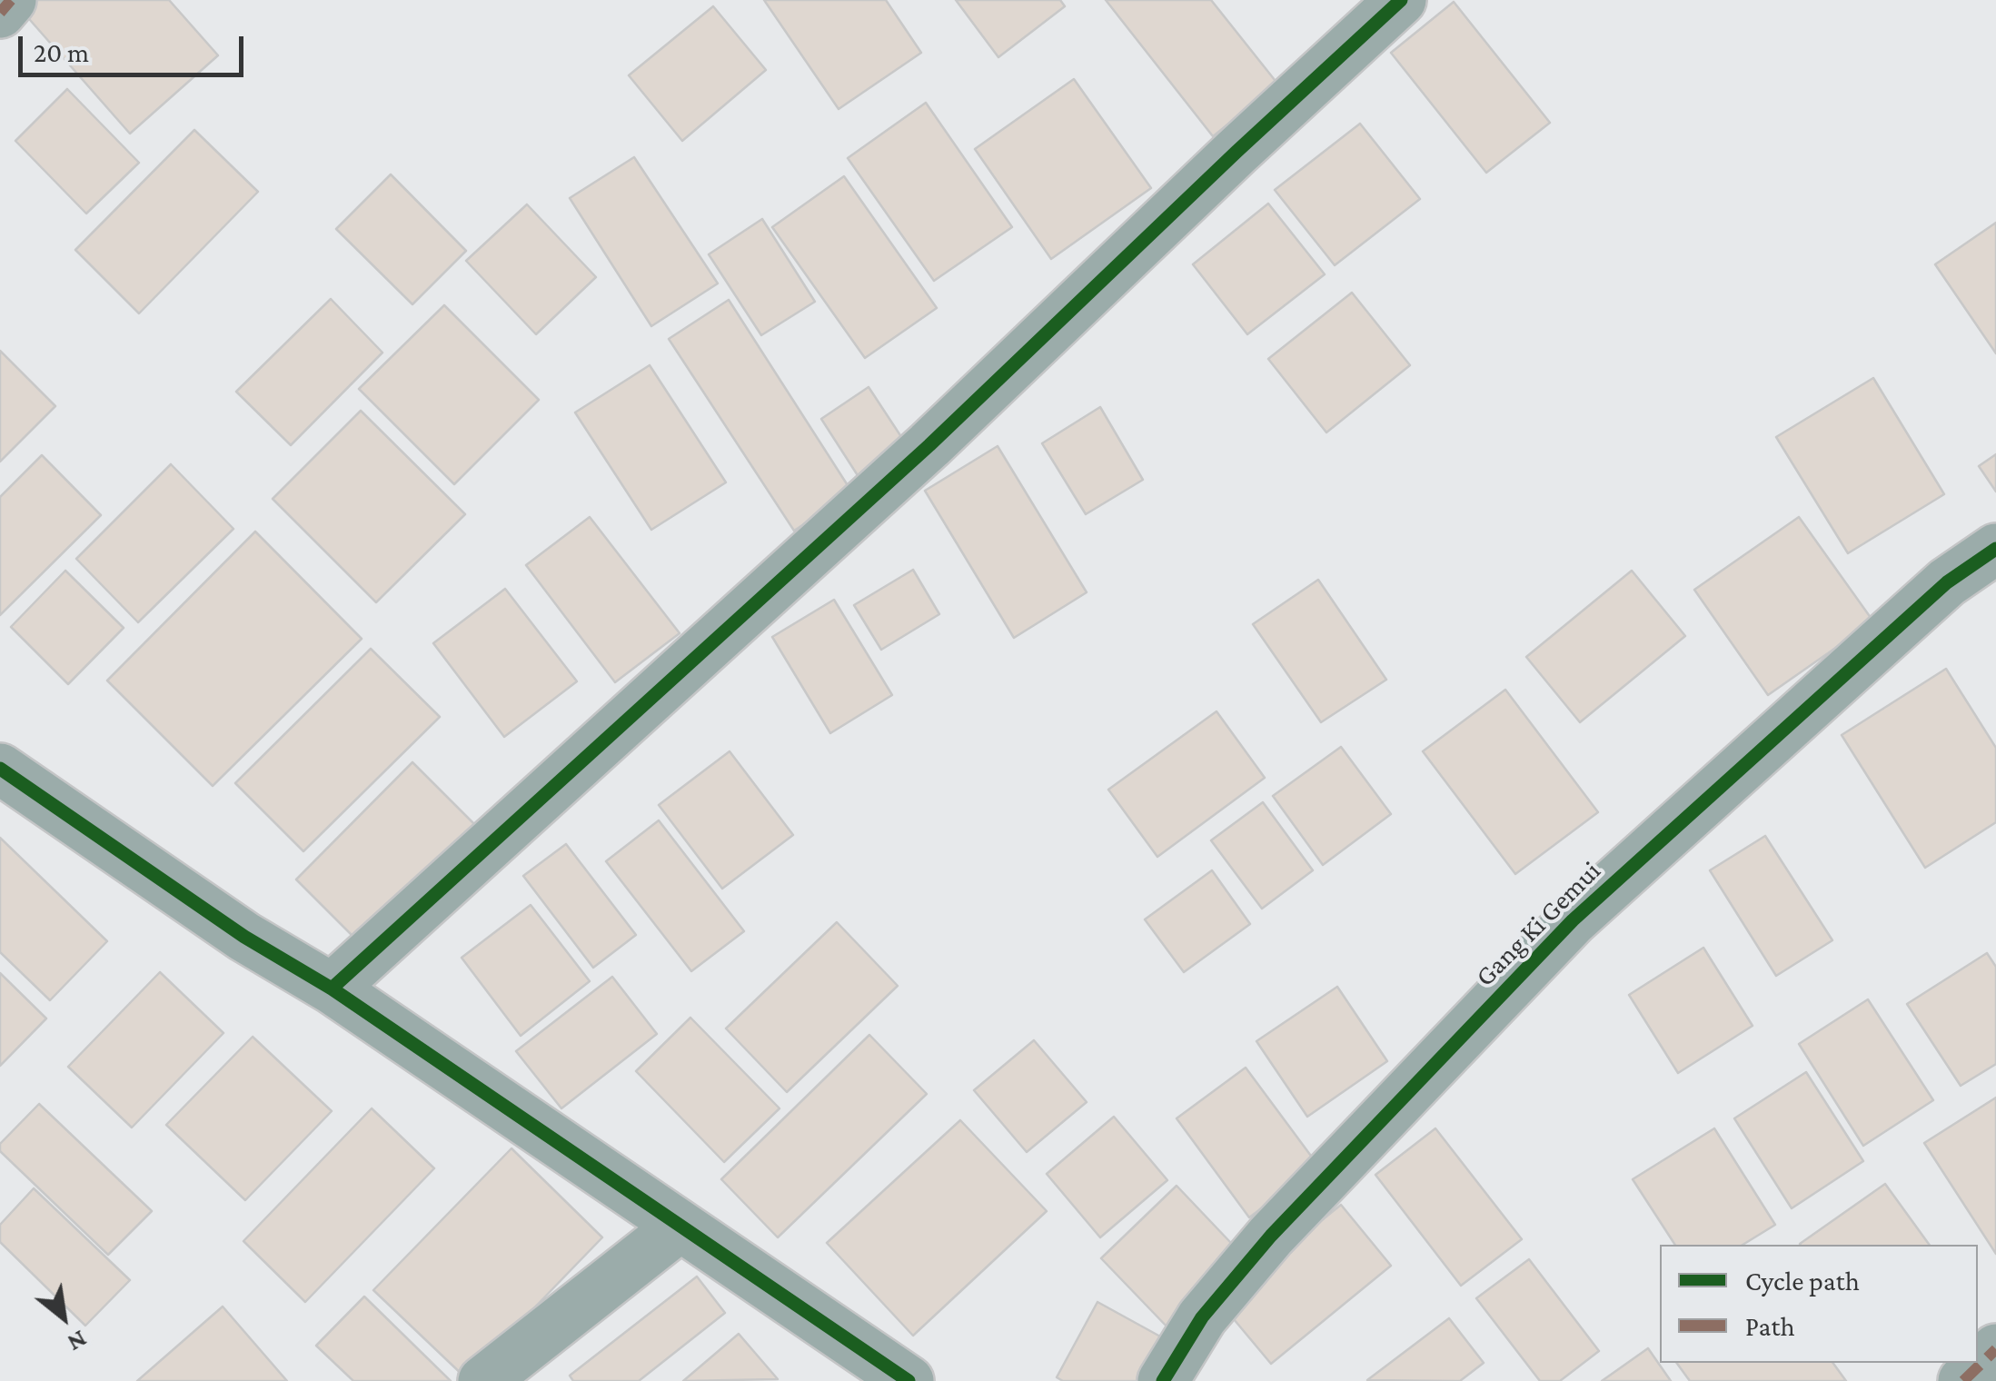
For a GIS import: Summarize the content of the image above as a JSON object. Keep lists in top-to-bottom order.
{
  "streets": {
    "street": ["Gang Ki Gemui"]
  },
  "legend": ["Cycle path", "Path"],
  "scale_bar": "20 m",
  "north": "bottom right"
}
